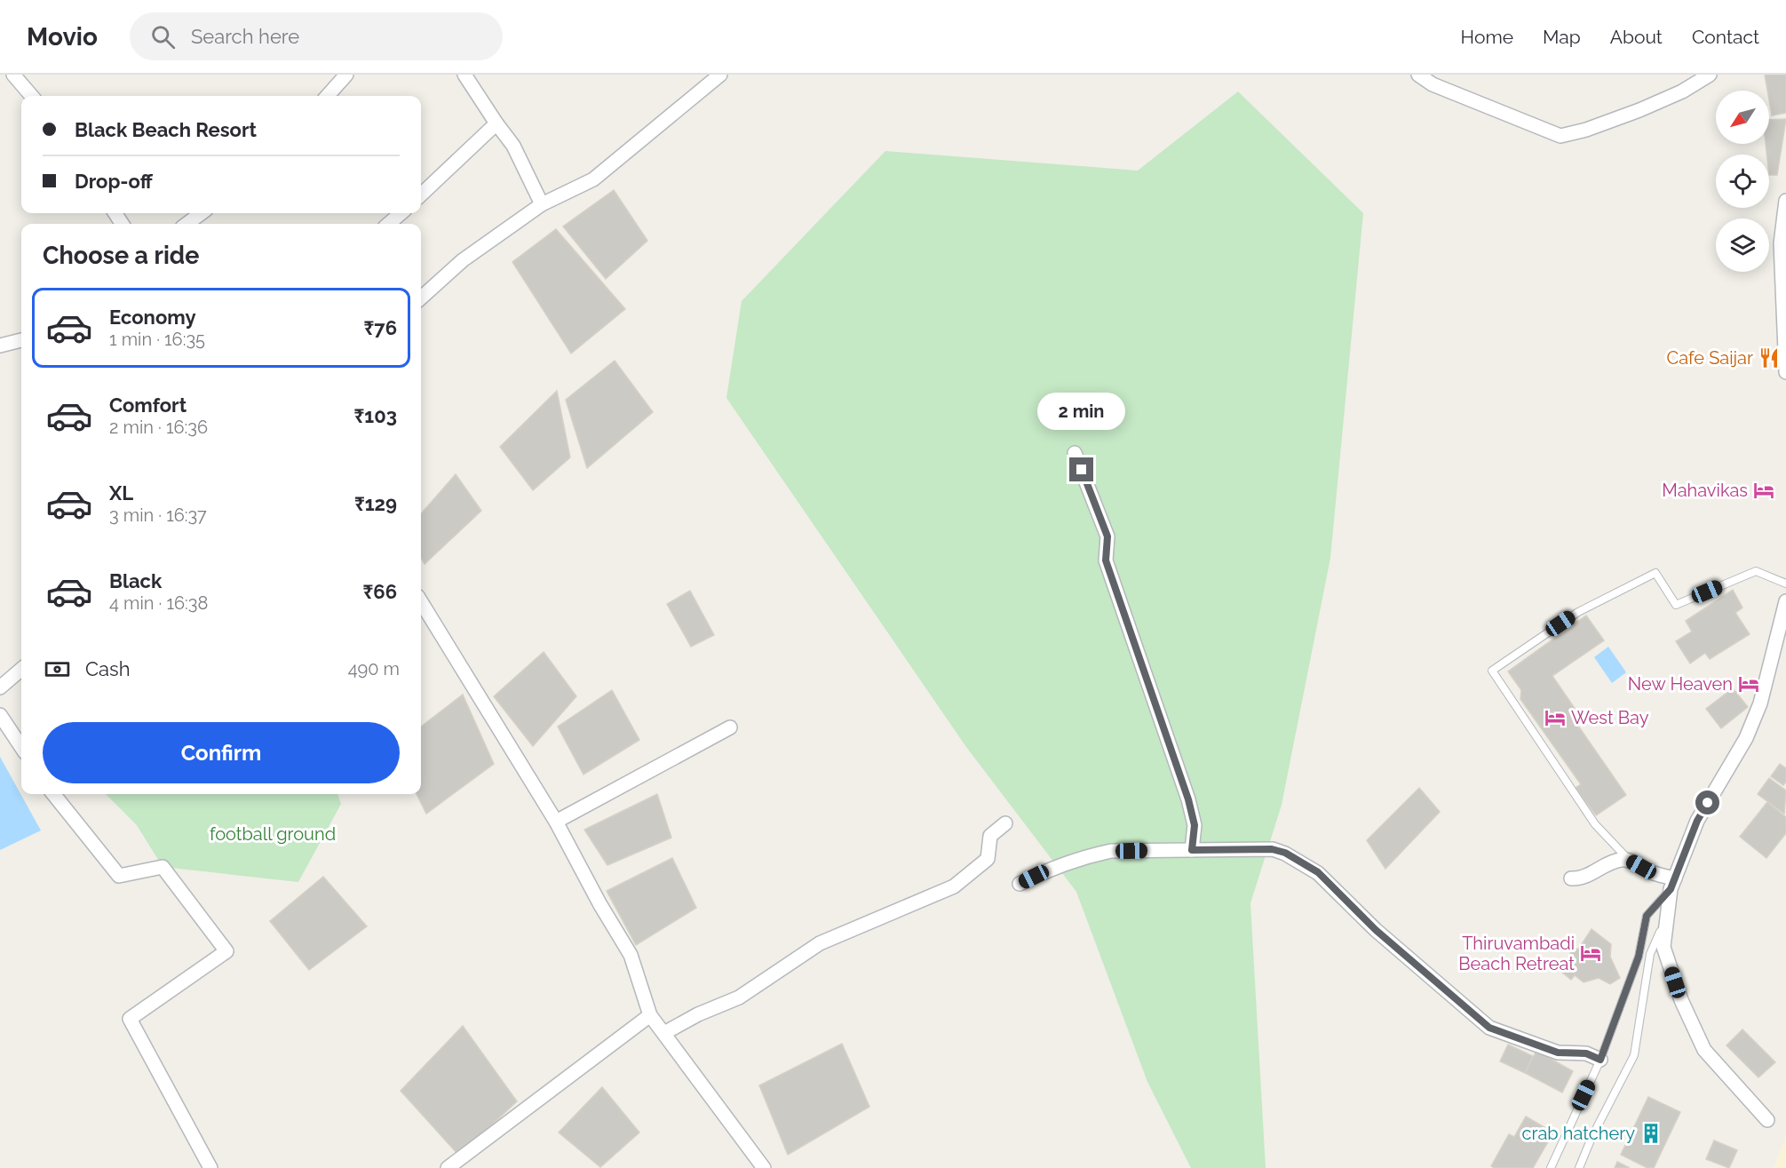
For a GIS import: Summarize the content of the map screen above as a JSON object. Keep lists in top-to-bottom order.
{
  "parks": ["football ground"],
  "places": {
    "restaurant": ["Cafe Saijar"],
    "hotel": [
      "Mahavikas",
      "New Heaven",
      "West Bay",
      "Thiruvambadi Beach Retreat"
    ],
    "building": ["crab hatchery"]
  },
  "north": "bottom left",
  "page": {
    "header": "Movio",
    "search": "Search here",
    "nav": [
      "Home",
      "Map",
      "About",
      "Contact"
    ],
    "banner": ["Black Beach Resort", "Drop-off"],
    "heading": "Choose a ride",
    "list": [
      {
        "name": "Economy",
        "note": "1 min · 16:35",
        "value": "₹76"
      },
      {
        "name": "Comfort",
        "note": "2 min · 16:36",
        "value": "₹103"
      },
      {
        "name": "XL",
        "note": "3 min · 16:37",
        "value": "₹129"
      },
      {
        "name": "Black",
        "note": "4 min · 16:38",
        "value": "₹66"
      }
    ],
    "bubble": "2 min",
    "pay": ["Cash", "490 m"],
    "buttons": "Confirm"
  }
}
